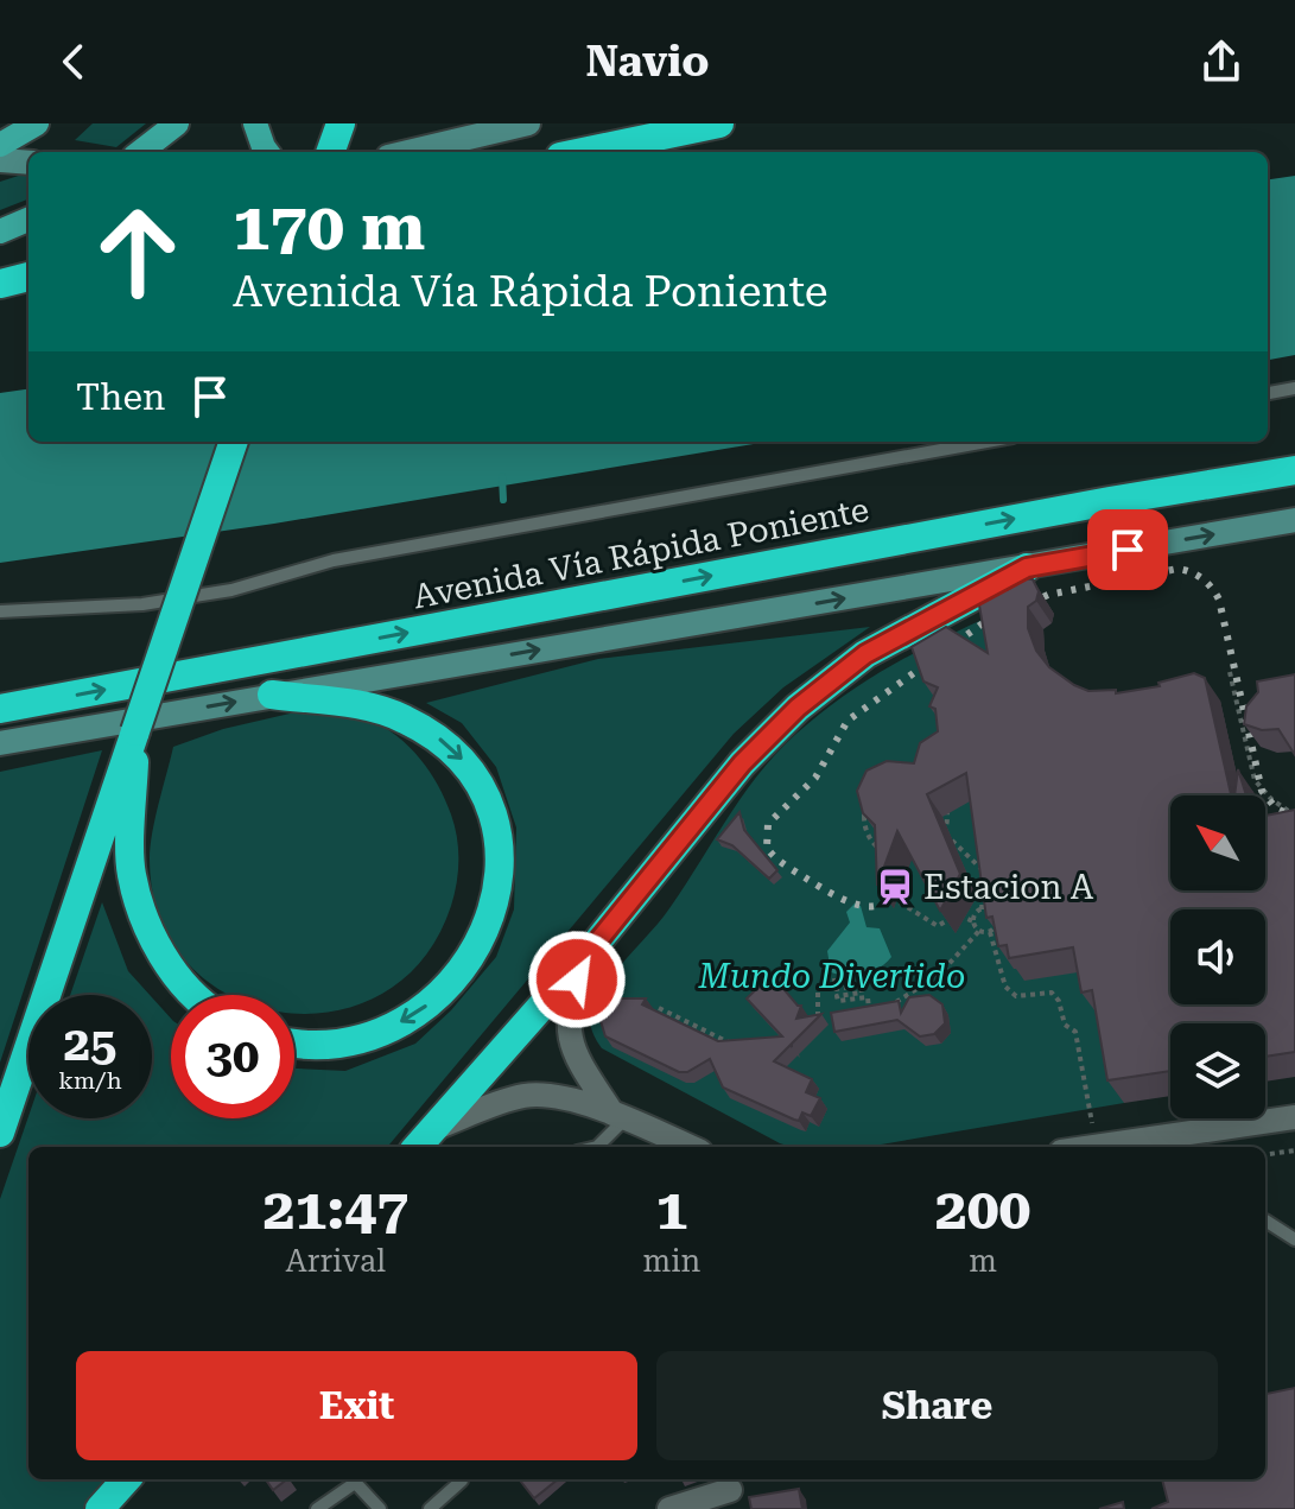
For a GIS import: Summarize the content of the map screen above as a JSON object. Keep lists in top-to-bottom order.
{
  "streets": {
    "highway": ["Avenida Vía Rápida Poniente"]
  },
  "one_way": ["Avenida Vía Rápida Poniente"],
  "parks": ["Mundo Divertido"],
  "places": {
    "station": ["Estacion A"]
  },
  "north": "top left",
  "page": {
    "header": "Navio",
    "turn": ["170 m", "Avenida Vía Rápida Poniente"],
    "then": "Then",
    "speed": "25 km/h",
    "limit": "30",
    "eta": [
      "21:47",
      "Arrival",
      "1",
      "min",
      "200",
      "m"
    ],
    "buttons": ["Exit", "Share"]
  }
}
